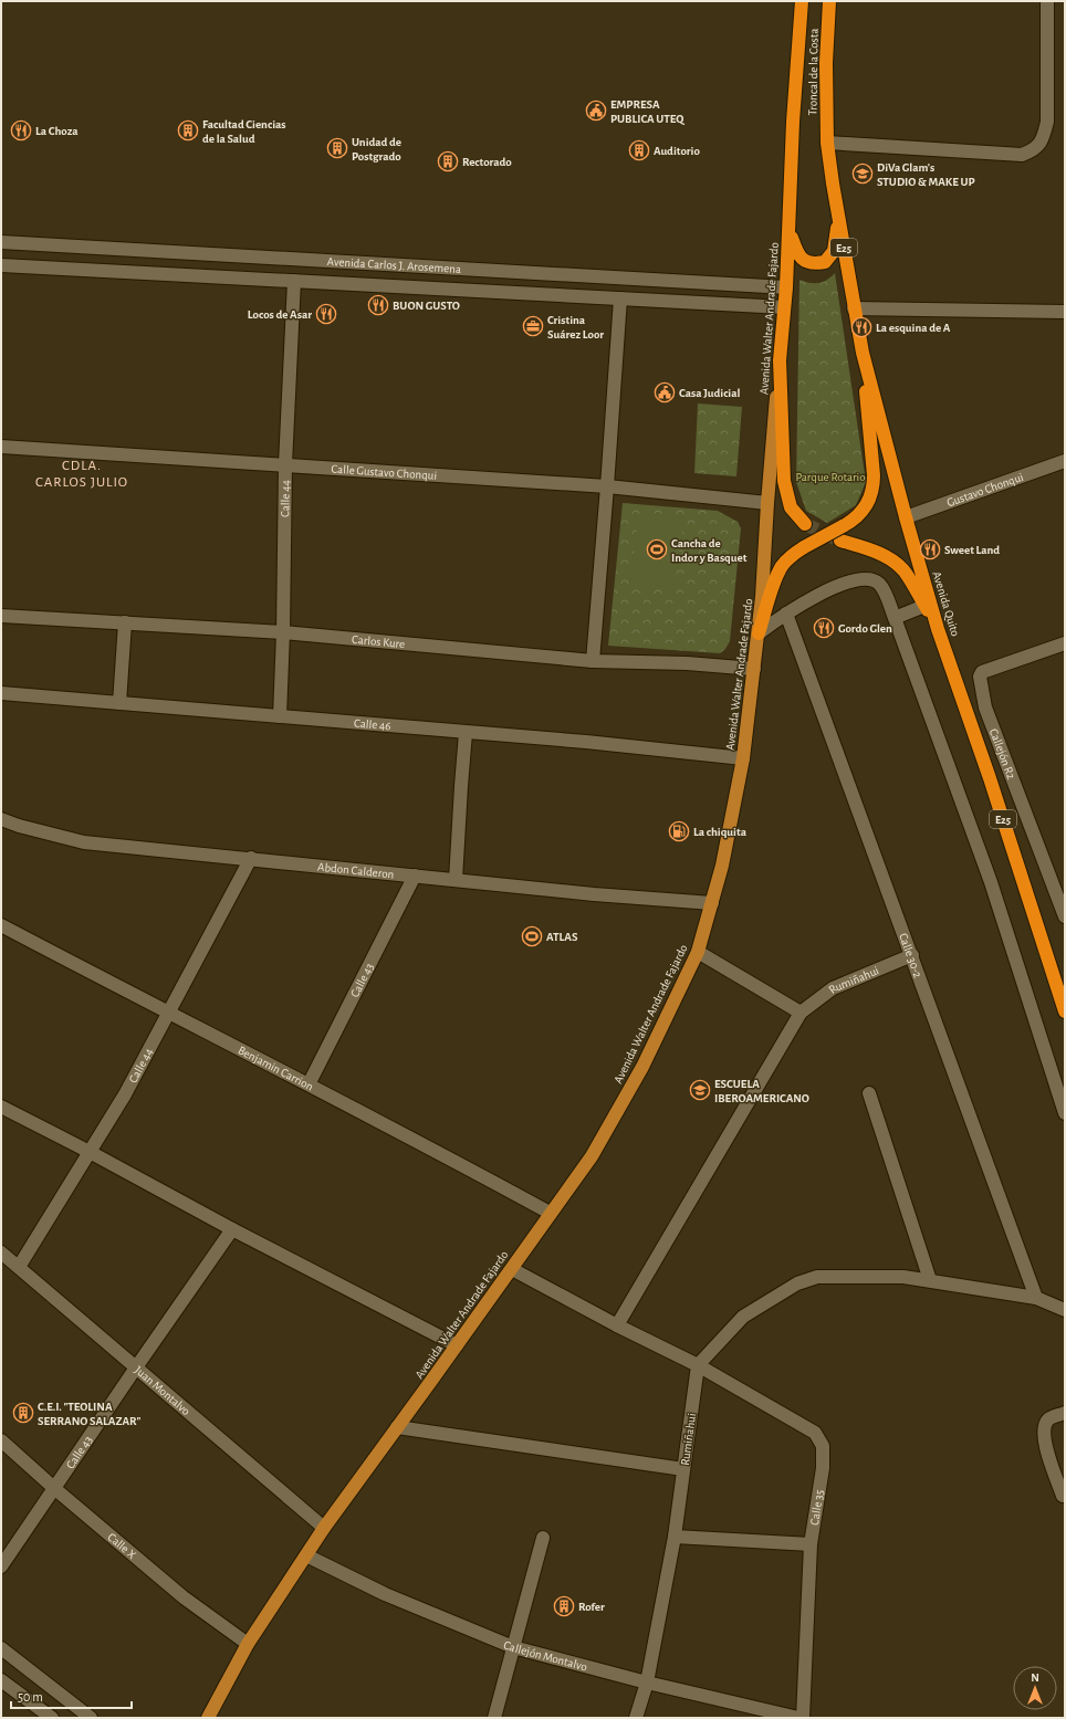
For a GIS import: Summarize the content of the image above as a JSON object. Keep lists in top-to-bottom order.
{
  "streets": {
    "highway": [
      "Troncal de la Costa",
      "E25",
      "Avenida Walter Andrade Fajardo",
      "Avenida Quito"
    ],
    "street": [
      "Avenida Carlos J. Arosemena",
      "Calle Gustavo Chonqui",
      "Gustavo Chonqui",
      "Calle 44",
      "Carlos Kure",
      "Calle 46",
      "Callejón R2",
      "Abdon Calderon",
      "Calle 30-2",
      "Calle 43",
      "Rumiñahui",
      "Benjamin Carrion",
      "Juan Montalvo",
      "Calle 35",
      "Calle X",
      "Callejón Montalvo"
    ]
  },
  "crossings": [
    ["Troncal de la Costa", "Avenida Walter Andrade Fajardo"],
    ["Troncal de la Costa", "Avenida Quito"],
    ["Avenida Carlos J. Arosemena", "Avenida Walter Andrade Fajardo"],
    ["Avenida Carlos J. Arosemena", "Calle 44"],
    ["Avenida Walter Andrade Fajardo", "Calle Gustavo Chonqui"],
    ["Avenida Walter Andrade Fajardo", "Carlos Kure"],
    ["Avenida Walter Andrade Fajardo", "Calle 46"],
    ["Avenida Walter Andrade Fajardo", "Abdon Calderon"],
    ["Avenida Walter Andrade Fajardo", "Benjamin Carrion"],
    ["Avenida Walter Andrade Fajardo", "Juan Montalvo"],
    ["Avenida Walter Andrade Fajardo", "Calle X"],
    ["Avenida Walter Andrade Fajardo", "Callejón Montalvo"],
    ["Calle Gustavo Chonqui", "Calle 44"],
    ["Gustavo Chonqui", "Avenida Quito"],
    ["Calle 44", "Carlos Kure"],
    ["Calle 44", "Calle 46"],
    ["Calle 44", "Abdon Calderon"],
    ["Calle 44", "Benjamin Carrion"],
    ["Calle 44", "Juan Montalvo"],
    ["Abdon Calderon", "Calle 43"],
    ["Calle 30-2", "Rumiñahui"],
    ["Calle 43", "Benjamin Carrion"],
    ["Calle 43", "Juan Montalvo"],
    ["Calle 43", "Calle X"],
    ["Rumiñahui", "Calle 35"],
    ["Rumiñahui", "Callejón Montalvo"]
  ],
  "districts": ["CDLA. CARLOS JULIO"],
  "parks": ["Parque Rotario"],
  "places": {
    "public building": ["EMPRESA PUBLICA UTEQ", "Casa Judicial"],
    "restaurant": [
      "La Choza",
      "BUON GUSTO",
      "Locos de Asar",
      "La esquina de A",
      "Sweet Land",
      "Gordo Glen"
    ],
    "building": [
      "Facultad Ciencias de la Salud",
      "Unidad de Postgrado",
      "Auditorio",
      "Rectorado",
      "C.E.I. \"TEOLINA SERRANO SALAZAR\"",
      "Rofer"
    ],
    "school or university": ["DiVa Glam's STUDIO & MAKE UP", "ESCUELA IBEROAMERICANO"],
    "office": ["Cristina Suárez Loor"],
    "sports": ["Cancha de Indor y Basquet", "ATLAS"],
    "fuel station": ["La chiquita"]
  },
  "scale_bar": "50 m",
  "north": "top"
}
